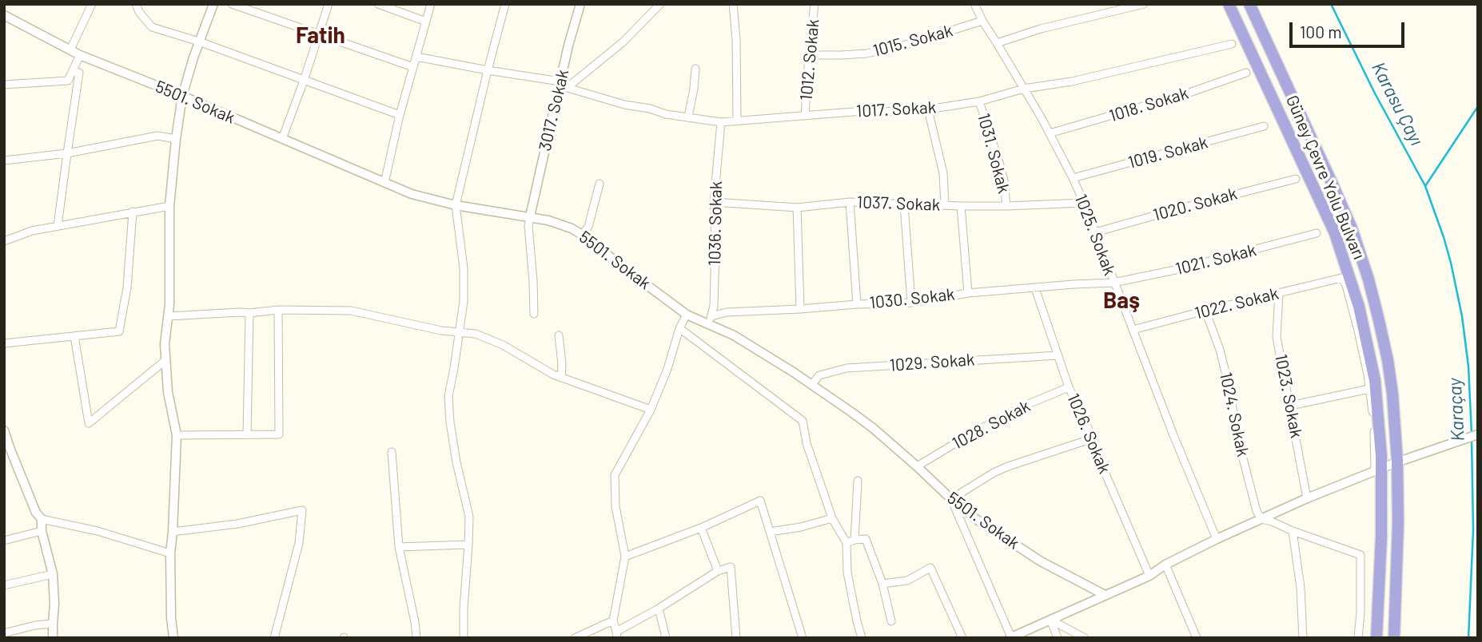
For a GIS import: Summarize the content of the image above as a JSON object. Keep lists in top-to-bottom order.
{
  "streets": {
    "highway": ["Güney Çevre Yolu Bulvarı"],
    "street": [
      "1015. Sokak",
      "1012. Sokak",
      "5501. Sokak",
      "1018. Sokak",
      "1017. Sokak",
      "3017. Sokak",
      "1019. Sokak",
      "1031. Sokak",
      "1037. Sokak",
      "1020. Sokak",
      "1036. Sokak",
      "1025. Sokak",
      "1021. Sokak",
      "1030. Sokak",
      "1022. Sokak",
      "1029. Sokak",
      "1023. Sokak",
      "1024. Sokak",
      "1028. Sokak",
      "1026. Sokak"
    ]
  },
  "crossings": [
    ["1015. Sokak", "1012. Sokak"],
    ["1015. Sokak", "1025. Sokak"],
    ["1012. Sokak", "1017. Sokak"],
    ["5501. Sokak", "3017. Sokak"],
    ["5501. Sokak", "1036. Sokak"],
    ["5501. Sokak", "1030. Sokak"],
    ["5501. Sokak", "1029. Sokak"],
    ["5501. Sokak", "1028. Sokak"],
    ["1018. Sokak", "1025. Sokak"],
    ["1017. Sokak", "3017. Sokak"],
    ["1017. Sokak", "1031. Sokak"],
    ["1017. Sokak", "1036. Sokak"],
    ["1017. Sokak", "1025. Sokak"],
    ["1019. Sokak", "1025. Sokak"],
    ["1031. Sokak", "1037. Sokak"],
    ["1037. Sokak", "1036. Sokak"],
    ["1037. Sokak", "1025. Sokak"],
    ["1020. Sokak", "1025. Sokak"],
    ["1036. Sokak", "1030. Sokak"],
    ["1025. Sokak", "1021. Sokak"],
    ["1025. Sokak", "1030. Sokak"],
    ["1025. Sokak", "1022. Sokak"],
    ["1021. Sokak", "1030. Sokak"],
    ["1030. Sokak", "1026. Sokak"],
    ["1022. Sokak", "1023. Sokak"],
    ["1022. Sokak", "1024. Sokak"],
    ["1029. Sokak", "1026. Sokak"],
    ["1028. Sokak", "1026. Sokak"]
  ],
  "districts": ["Fatih", "Baş"],
  "water": ["Karasu Çayı", "Karaçay"],
  "scale_bar": "100 m"
}
